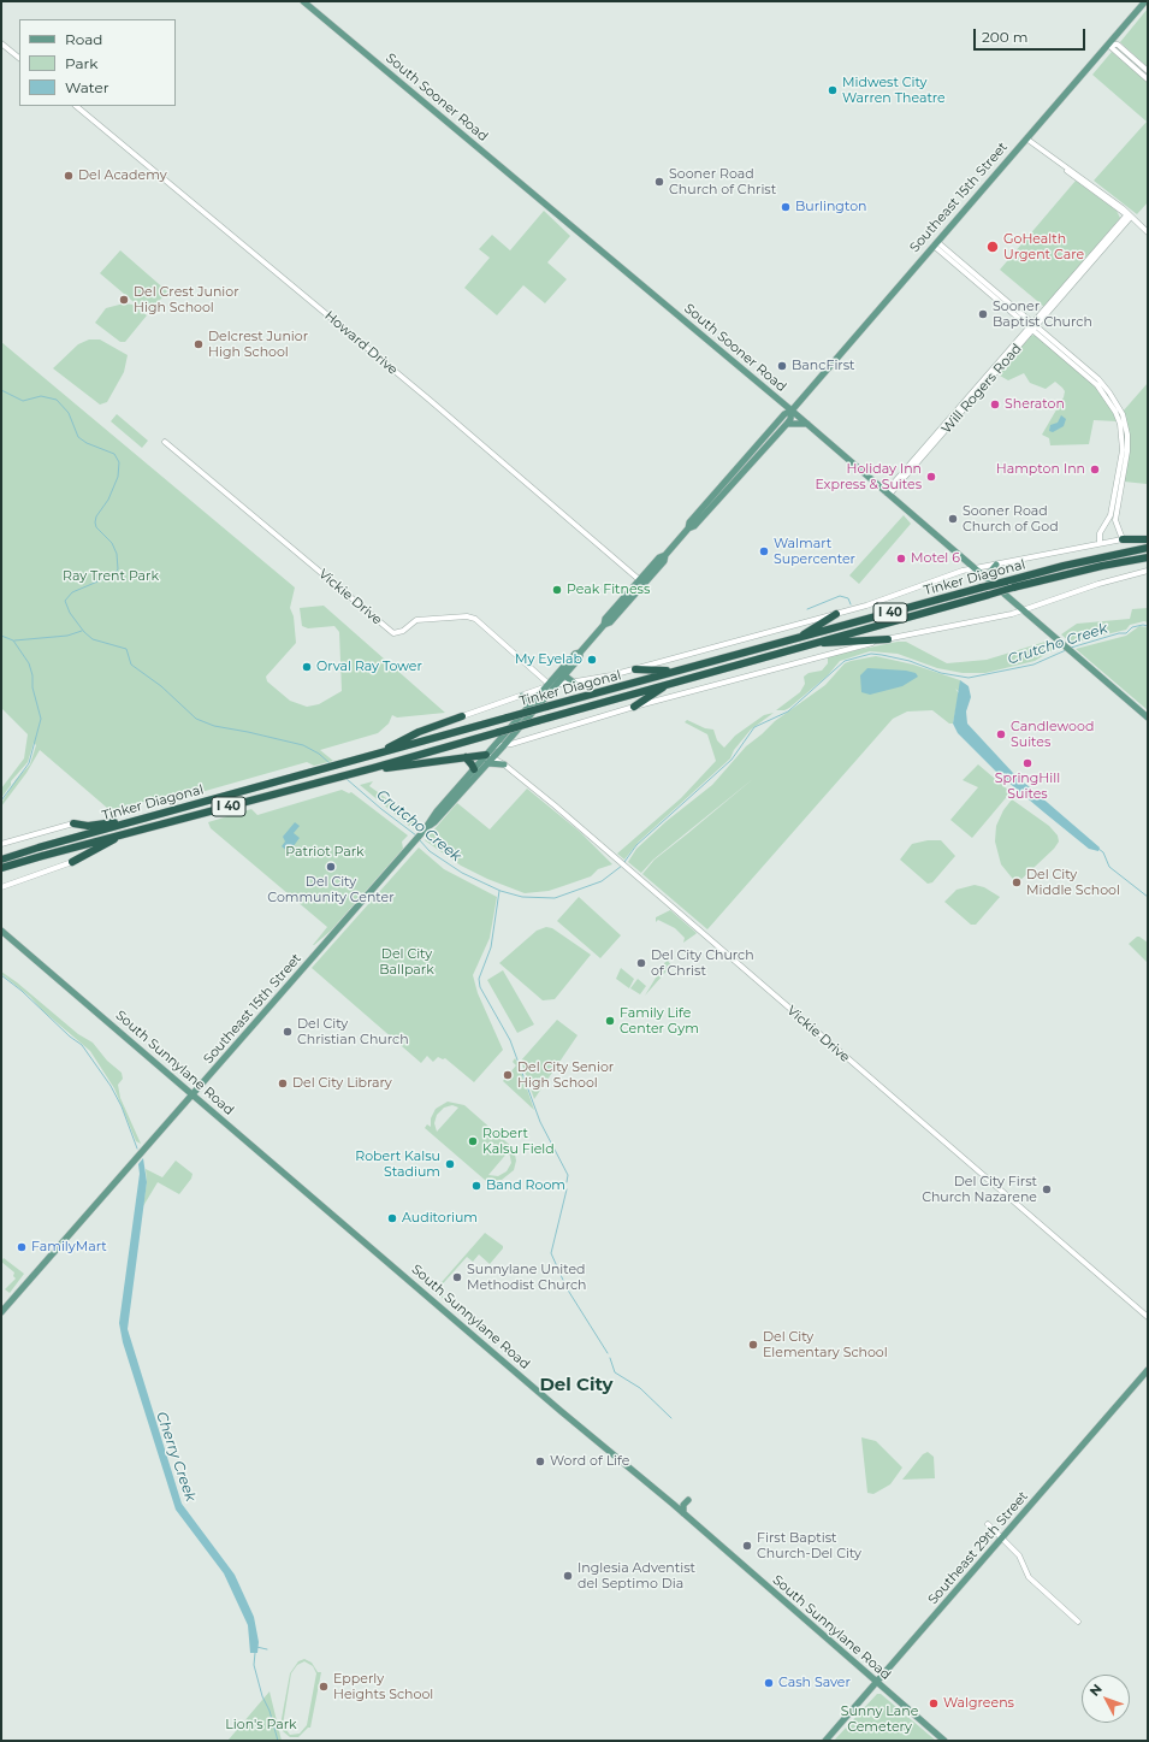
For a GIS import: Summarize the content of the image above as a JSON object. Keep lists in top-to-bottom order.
{
  "streets": {
    "highway": ["Tinker Diagonal", "I 40"],
    "main road": [
      "South Sooner Road",
      "Southeast 15th Street",
      "South Sunnylane Road",
      "Southeast 29th Street"
    ],
    "street": ["Howard Drive", "Will Rogers Road", "Vickie Drive"]
  },
  "crossings": [
    ["South Sooner Road", "Southeast 15th Street"],
    ["South Sooner Road", "Will Rogers Road"],
    ["South Sooner Road", "Tinker Diagonal"],
    ["Southeast 15th Street", "Howard Drive"],
    ["Southeast 15th Street", "Tinker Diagonal"],
    ["Southeast 15th Street", "Vickie Drive"],
    ["Southeast 15th Street", "South Sunnylane Road"],
    ["Tinker Diagonal", "Vickie Drive"],
    ["South Sunnylane Road", "Southeast 29th Street"]
  ],
  "districts": ["Del City"],
  "water": ["Crutcho Creek", "Cherry Creek"],
  "parks": [
    "Ray Trent Park",
    "Patriot Park",
    "Del City Ballpark",
    "Sunny Lane Cemetery",
    "Lion's Park"
  ],
  "places": [
    "Midwest City Warren Theatre",
    "Del Academy",
    "Sooner Road Church of Christ",
    "Burlington",
    "GoHealth Urgent Care",
    "Del Crest Junior High School",
    "Sooner Baptist Church",
    "Delcrest Junior High School",
    "BancFirst",
    "Sheraton",
    "Hampton Inn",
    "Holiday Inn Express & Suites",
    "Sooner Road Church of God",
    "Walmart Supercenter",
    "Motel 6",
    "Peak Fitness",
    "My Eyelab",
    "Orval Ray Tower",
    "Candlewood Suites",
    "SpringHill Suites",
    "Del City Community Center",
    "Del City Middle School",
    "Del City Church of Christ",
    "Family Life Center Gym",
    "Del City Christian Church",
    "Del City Senior High School",
    "Del City Library",
    "Robert Kalsu Field",
    "Robert Kalsu Stadium",
    "Band Room",
    "Del City First Church Nazarene",
    "Auditorium",
    "FamilyMart",
    "Sunnylane United Methodist Church",
    "Del City Elementary School",
    "Word of Life",
    "First Baptist Church-Del City",
    "Inglesia Adventist del Septimo Dia",
    "Cash Saver",
    "Epperly Heights School",
    "Walgreens"
  ],
  "legend": ["Road", "Park", "Water"],
  "scale_bar": "200 m",
  "north": "top left"
}
